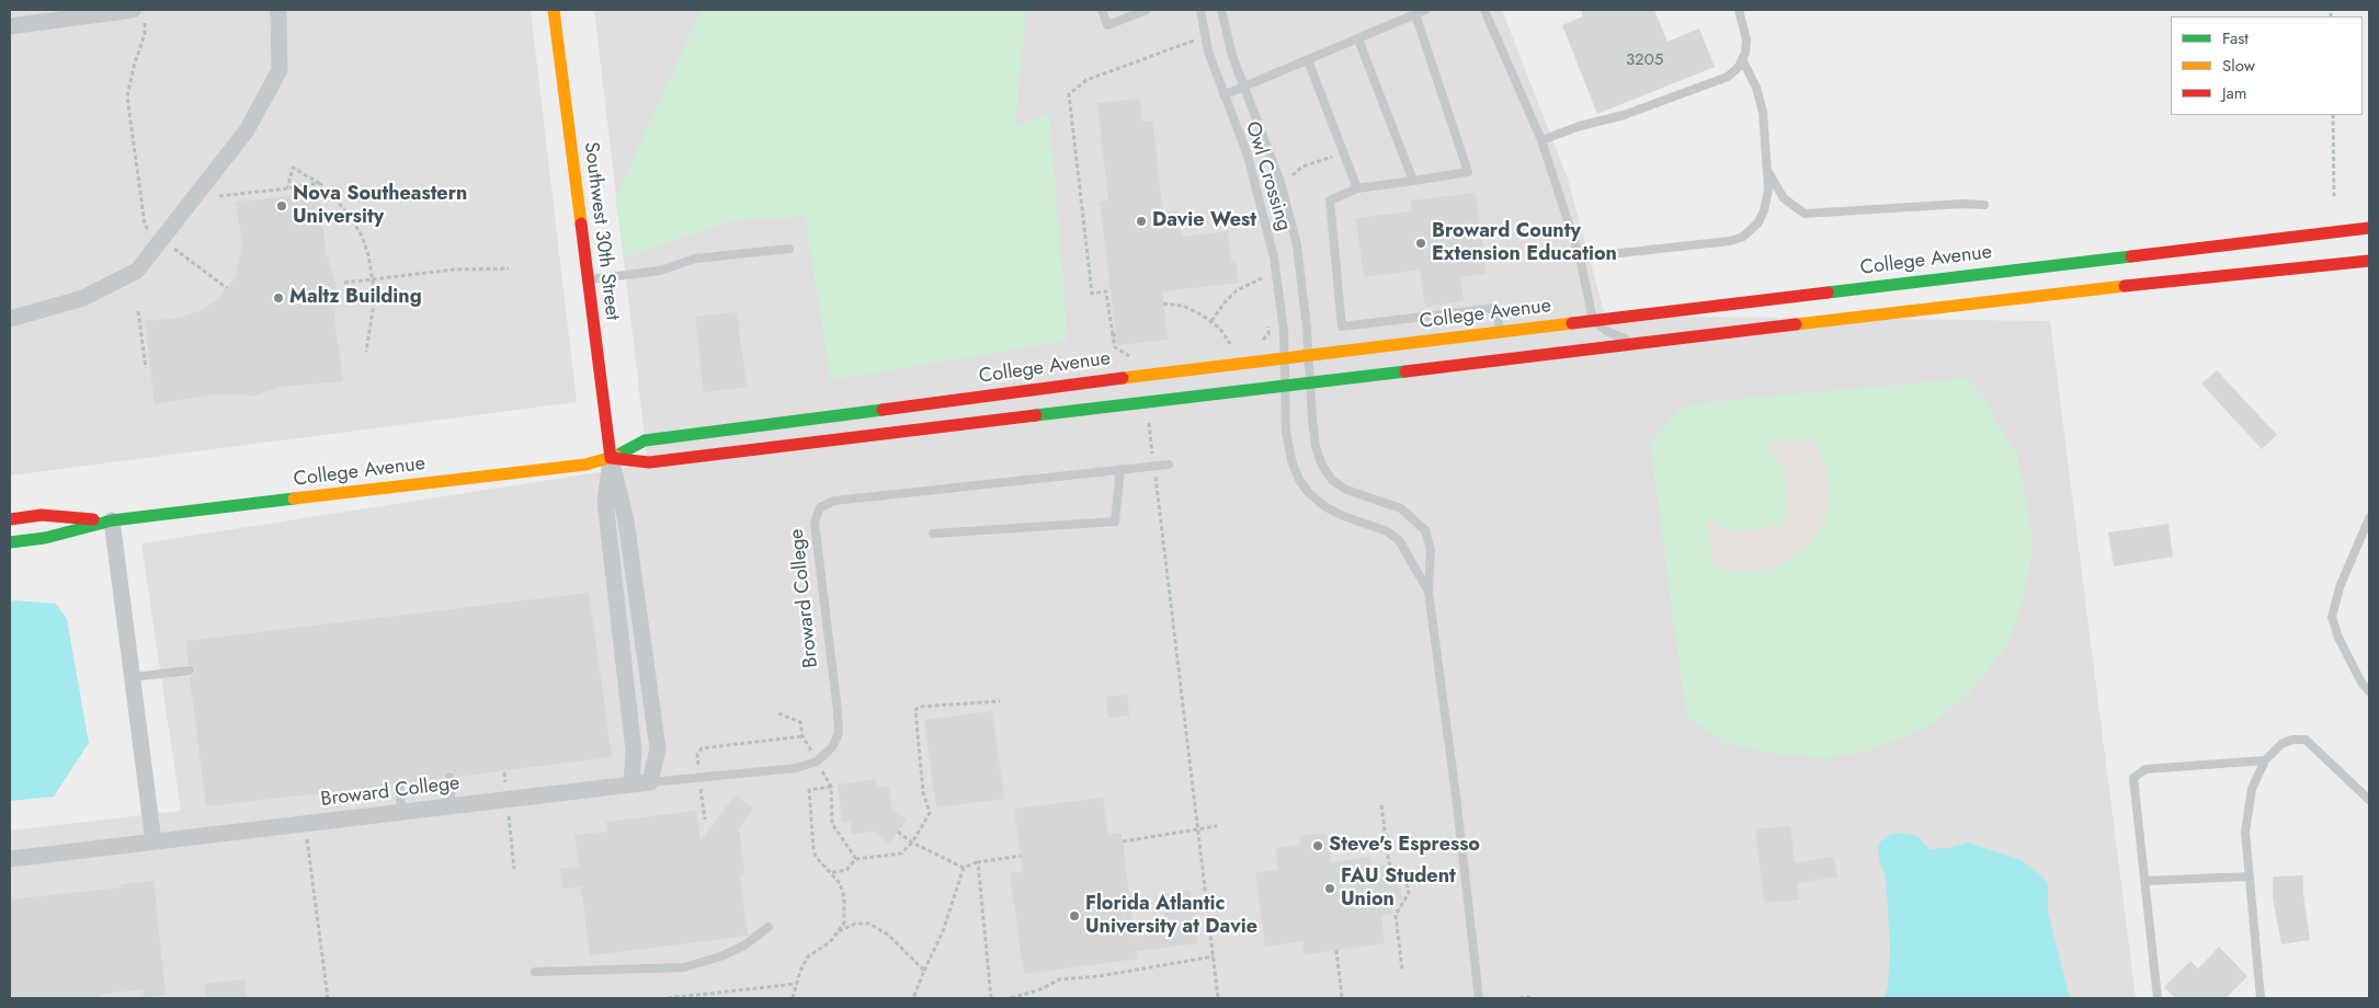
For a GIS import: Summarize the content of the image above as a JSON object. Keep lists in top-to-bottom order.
{
  "streets": {
    "street": ["Southwest 30th Street", "College Avenue", "Broward College"],
    "lane": ["Owl Crossing"]
  },
  "crossings": [
    ["Owl Crossing", "College Avenue"],
    ["Southwest 30th Street", "College Avenue"]
  ],
  "places": [
    "Nova Southeastern University",
    "Davie West",
    "Broward County Extension Education",
    "Maltz Building",
    "Steve's Espresso",
    "FAU Student Union",
    "Florida Atlantic University at Davie"
  ],
  "house_numbers": ["3205"],
  "legend": ["Fast", "Slow", "Jam"]
}
